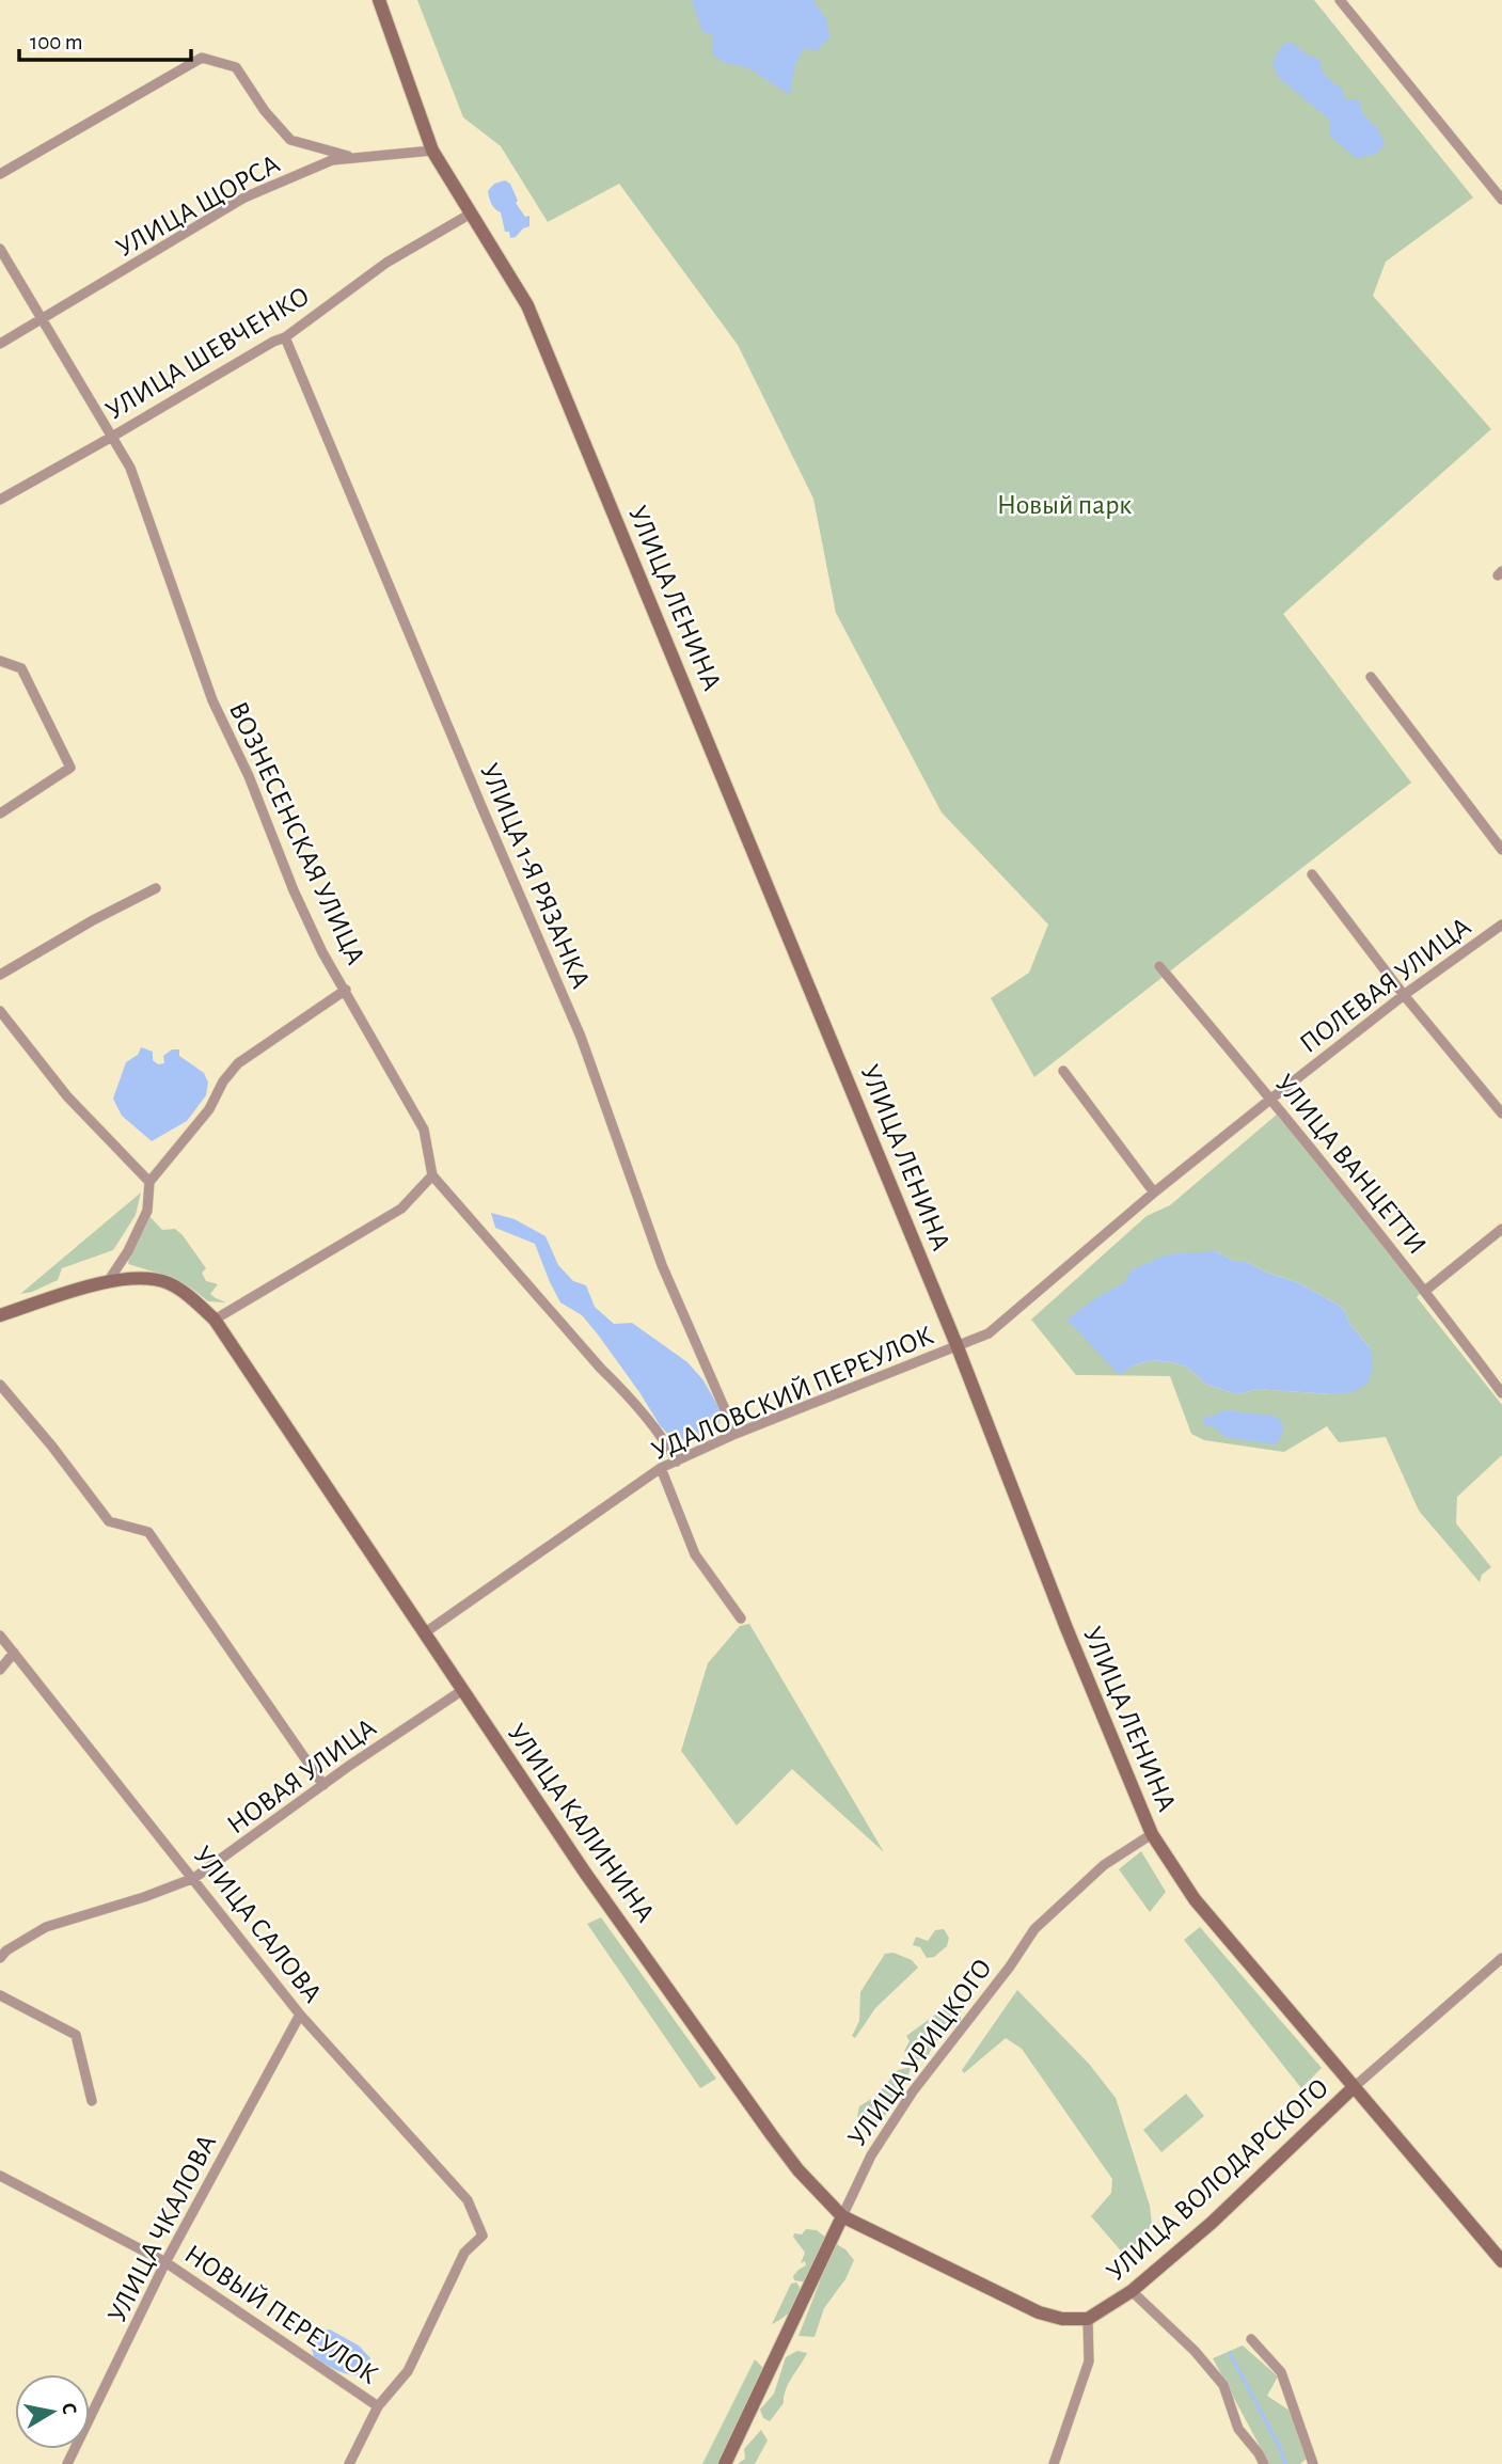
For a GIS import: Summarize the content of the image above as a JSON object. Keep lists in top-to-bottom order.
{
  "streets": {
    "street": [
      "УЛИЦА ЩОРСА",
      "УЛИЦА ШЕВЧЕНКО",
      "УЛИЦА ЛЕНИНА",
      "ВОЗНЕСЕНСКАЯ УЛИЦА",
      "УЛИЦА 1-Я РЯЗАНКА",
      "ПОЛЕВАЯ УЛИЦА",
      "УЛИЦА ВАНЦЕТТИ",
      "УДАЛОВСКИЙ ПЕРЕУЛОК",
      "НОВАЯ УЛИЦА",
      "УЛИЦА КАЛИНИНА",
      "УЛИЦА САЛОВА",
      "УЛИЦА УРИЦКОГО",
      "УЛИЦА ВОЛОДАРСКОГО",
      "УЛИЦА ЧКАЛОВА",
      "НОВЫЙ ПЕРЕУЛОК"
    ]
  },
  "crossings": [
    ["УЛИЦА ЩОРСА", "УЛИЦА ЛЕНИНА"],
    ["УЛИЦА ЩОРСА", "ВОЗНЕСЕНСКАЯ УЛИЦА"],
    ["УЛИЦА ШЕВЧЕНКО", "УЛИЦА ЛЕНИНА"],
    ["УЛИЦА ШЕВЧЕНКО", "ВОЗНЕСЕНСКАЯ УЛИЦА"],
    ["УЛИЦА ШЕВЧЕНКО", "УЛИЦА 1-Я РЯЗАНКА"],
    ["УЛИЦА ЛЕНИНА", "ПОЛЕВАЯ УЛИЦА"],
    ["УЛИЦА ЛЕНИНА", "УДАЛОВСКИЙ ПЕРЕУЛОК"],
    ["УЛИЦА ЛЕНИНА", "УЛИЦА УРИЦКОГО"],
    ["УЛИЦА ЛЕНИНА", "УЛИЦА ВОЛОДАРСКОГО"],
    ["УЛИЦА 1-Я РЯЗАНКА", "УДАЛОВСКИЙ ПЕРЕУЛОК"],
    ["ПОЛЕВАЯ УЛИЦА", "УЛИЦА ВАНЦЕТТИ"],
    ["ПОЛЕВАЯ УЛИЦА", "УДАЛОВСКИЙ ПЕРЕУЛОК"],
    ["УДАЛОВСКИЙ ПЕРЕУЛОК", "УЛИЦА КАЛИНИНА"],
    ["НОВАЯ УЛИЦА", "УЛИЦА КАЛИНИНА"],
    ["НОВАЯ УЛИЦА", "УЛИЦА САЛОВА"],
    ["УЛИЦА КАЛИНИНА", "УЛИЦА УРИЦКОГО"],
    ["УЛИЦА КАЛИНИНА", "УЛИЦА ВОЛОДАРСКОГО"],
    ["УЛИЦА САЛОВА", "УЛИЦА ЧКАЛОВА"],
    ["УЛИЦА САЛОВА", "НОВЫЙ ПЕРЕУЛОК"],
    ["УЛИЦА ЧКАЛОВА", "НОВЫЙ ПЕРЕУЛОК"]
  ],
  "parks": ["Новый парк"],
  "scale_bar": "100 m",
  "north": "right"
}
